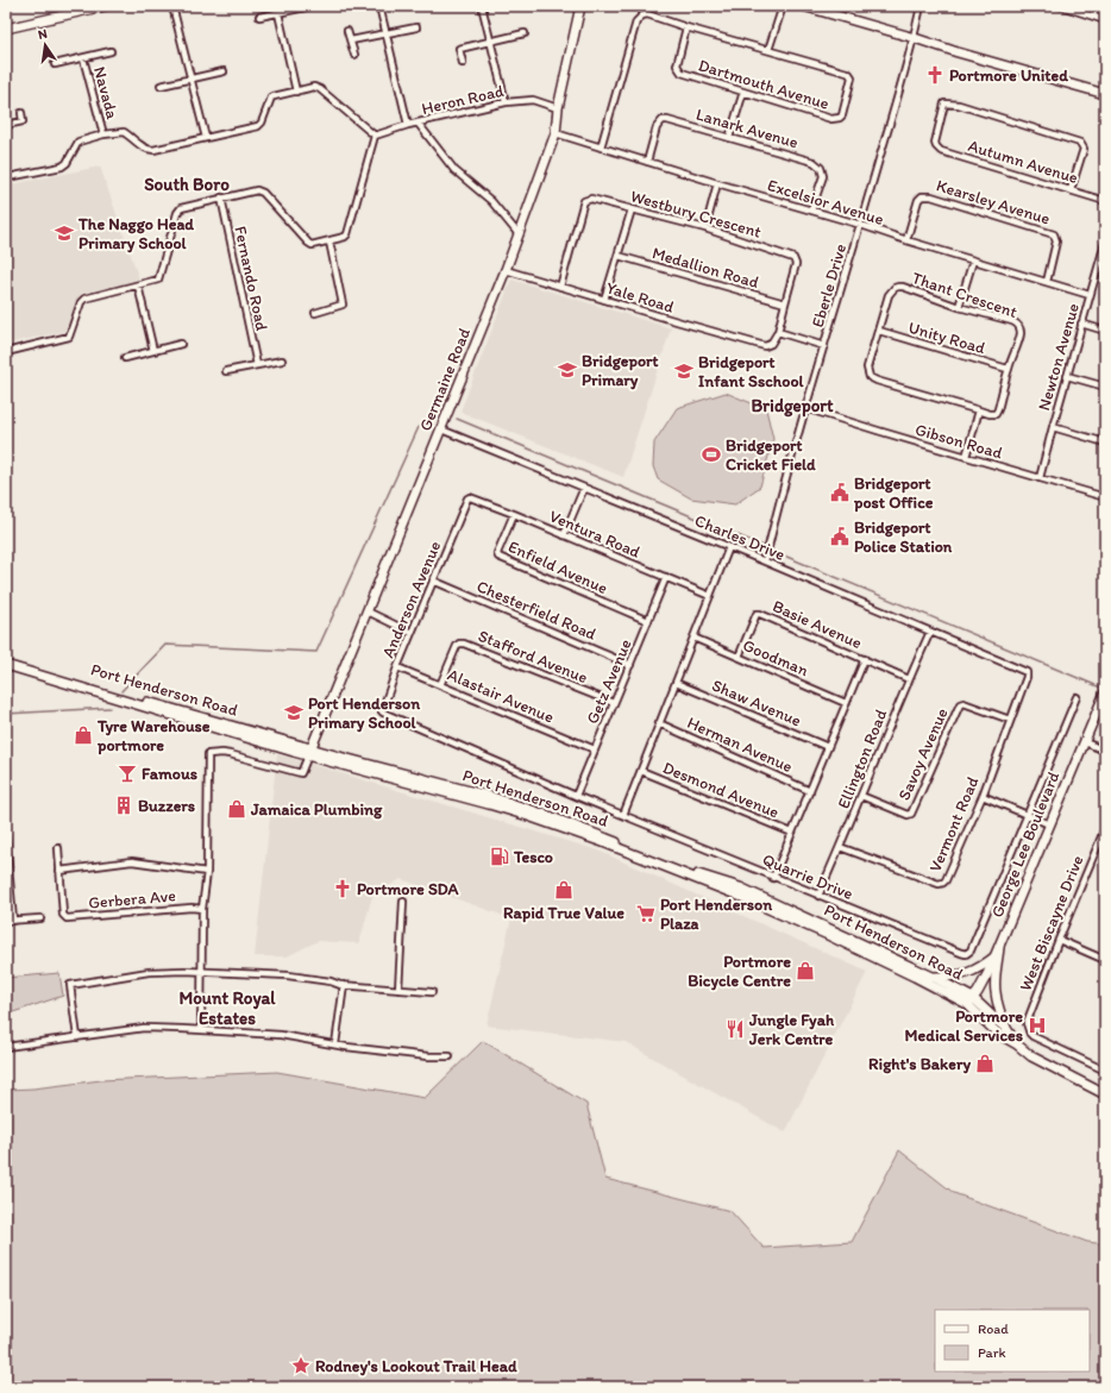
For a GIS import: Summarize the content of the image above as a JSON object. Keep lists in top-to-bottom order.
{
  "streets": {
    "main road": ["Germaine Road", "Port Henderson Road", "George Lee Boulevard"],
    "street": [
      "Dartmouth Avenue",
      "Navada",
      "Heron Road",
      "Lanark Avenue",
      "Autumn Avenue",
      "Excelsior Avenue",
      "Kearsley Avenue",
      "Westbury Crescent",
      "Medallion Road",
      "Fernando Road",
      "Eberle Drive",
      "Thant Crescent",
      "Yale Road",
      "Unity Road",
      "Newton Avenue",
      "Gibson Road",
      "Ventura Road",
      "Charles Drive",
      "Enfield Avenue",
      "Anderson Avenue",
      "Chesterfield Road",
      "Basie Avenue",
      "Stafford Avenue",
      "Goodman",
      "Getz Avenue",
      "Alastair Avenue",
      "Shaw Avenue",
      "Herman Avenue",
      "Savoy Avenue",
      "Ellington Road",
      "Desmond Avenue",
      "Vermont Road",
      "Quarrie Drive",
      "Gerbera Ave",
      "West Biscayne Drive"
    ]
  },
  "crossings": [
    ["Dartmouth Avenue", "Excelsior Avenue"],
    ["Heron Road", "Germaine Road"],
    ["Lanark Avenue", "Excelsior Avenue"],
    ["Excelsior Avenue", "Kearsley Avenue"],
    ["Excelsior Avenue", "Eberle Drive"],
    ["Excelsior Avenue", "Newton Avenue"],
    ["Excelsior Avenue", "Germaine Road"],
    ["Westbury Crescent", "Medallion Road"],
    ["Westbury Crescent", "Yale Road"],
    ["Eberle Drive", "Gibson Road"],
    ["Eberle Drive", "Charles Drive"],
    ["Thant Crescent", "Unity Road"],
    ["Yale Road", "Germaine Road"],
    ["Newton Avenue", "Gibson Road"],
    ["Germaine Road", "Charles Drive"],
    ["Germaine Road", "Port Henderson Road"],
    ["Ventura Road", "Enfield Avenue"],
    ["Ventura Road", "Anderson Avenue"],
    ["Ventura Road", "Getz Avenue"],
    ["Charles Drive", "Ellington Road"],
    ["Charles Drive", "Vermont Road"],
    ["Enfield Avenue", "Getz Avenue"],
    ["Anderson Avenue", "Chesterfield Road"],
    ["Anderson Avenue", "Alastair Avenue"],
    ["Anderson Avenue", "Quarrie Drive"],
    ["Chesterfield Road", "Getz Avenue"],
    ["Basie Avenue", "Goodman"],
    ["Basie Avenue", "Ellington Road"],
    ["Stafford Avenue", "Getz Avenue"],
    ["Stafford Avenue", "Alastair Avenue"],
    ["Getz Avenue", "Alastair Avenue"],
    ["Getz Avenue", "Quarrie Drive"],
    ["Port Henderson Road", "George Lee Boulevard"],
    ["Savoy Avenue", "Ellington Road"],
    ["Savoy Avenue", "Vermont Road"],
    ["Ellington Road", "Vermont Road"],
    ["Ellington Road", "Quarrie Drive"]
  ],
  "districts": ["South Boro", "Bridgeport", "Mount Royal Estates"],
  "places": {
    "church": ["Portmore United", "Portmore SDA"],
    "school or university": [
      "The Naggo Head Primary School",
      "Bridgeport Primary",
      "Bridgeport Infant Sschool",
      "Port Henderson Primary School"
    ],
    "sports": ["Bridgeport Cricket Field"],
    "public building": ["Bridgeport post Office", "Bridgeport Police Station"],
    "shop": [
      "Tyre Warehouse portmore",
      "Jamaica Plumbing",
      "Rapid True Value",
      "Portmore Bicycle Centre",
      "Right's Bakery"
    ],
    "bar": ["Famous"],
    "building": ["Buzzers"],
    "fuel station": ["Tesco"],
    "supermarket": ["Port Henderson Plaza"],
    "hospital": ["Portmore Medical Services"],
    "restaurant": ["Jungle Fyah Jerk Centre"],
    "place": ["Rodney's Lookout Trail Head"]
  },
  "legend": ["Road", "Park"],
  "north": "top"
}
